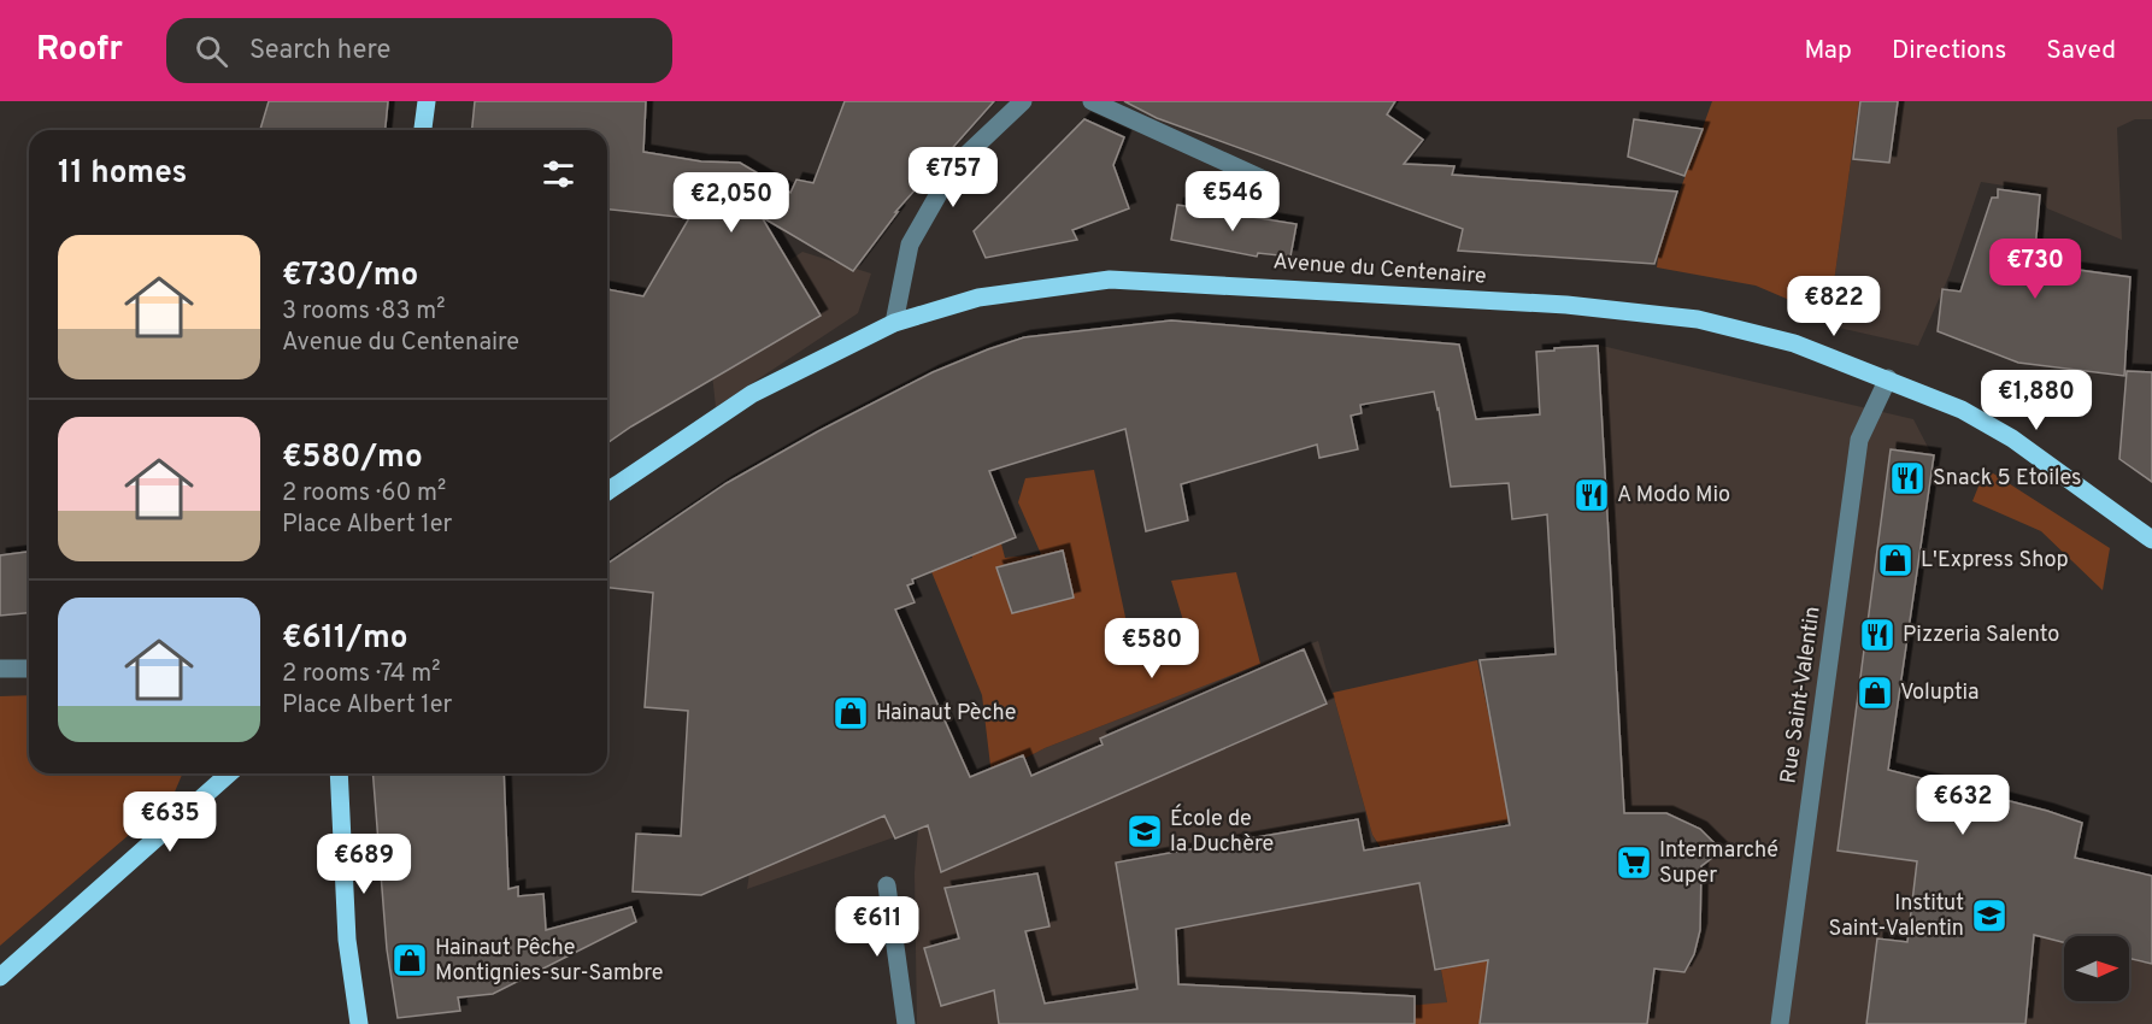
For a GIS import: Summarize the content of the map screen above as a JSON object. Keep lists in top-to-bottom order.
{
  "streets": {
    "main road": ["Avenue du Centenaire"],
    "street": ["Rue Saint-Valentin"]
  },
  "crossings": [
    ["Avenue du Centenaire", "Rue Saint-Valentin"]
  ],
  "places": {
    "restaurant": ["Snack 5 Etoiles", "A Modo Mio", "Pizzeria Salento"],
    "shop": [
      "L'Express Shop",
      "Voluptia",
      "Hainaut Pèche",
      "Hainaut Pêche Montignies-sur-Sambre"
    ],
    "school or university": ["École de la Duchère", "Institut Saint-Valentin"],
    "supermarket": ["Intermarché Super"]
  },
  "north": "right",
  "page": {
    "header": "Roofr",
    "search": "Search here",
    "nav": ["Map", "Directions", "Saved"],
    "heading": "11 homes",
    "price": [
      "€757",
      "€546",
      "€2,050",
      "€730",
      "€822",
      "€1,880",
      "€580",
      "€632",
      "€635",
      "€689",
      "€611"
    ],
    "list": [
      {
        "name": "€730/mo",
        "note": "3 rooms · 83 m² · Avenue du Centenaire"
      },
      {
        "name": "€580/mo",
        "note": "2 rooms · 60 m² · Place Albert 1er"
      },
      {
        "name": "€611/mo",
        "note": "2 rooms · 74 m² · Place Albert 1er"
      }
    ]
  }
}
